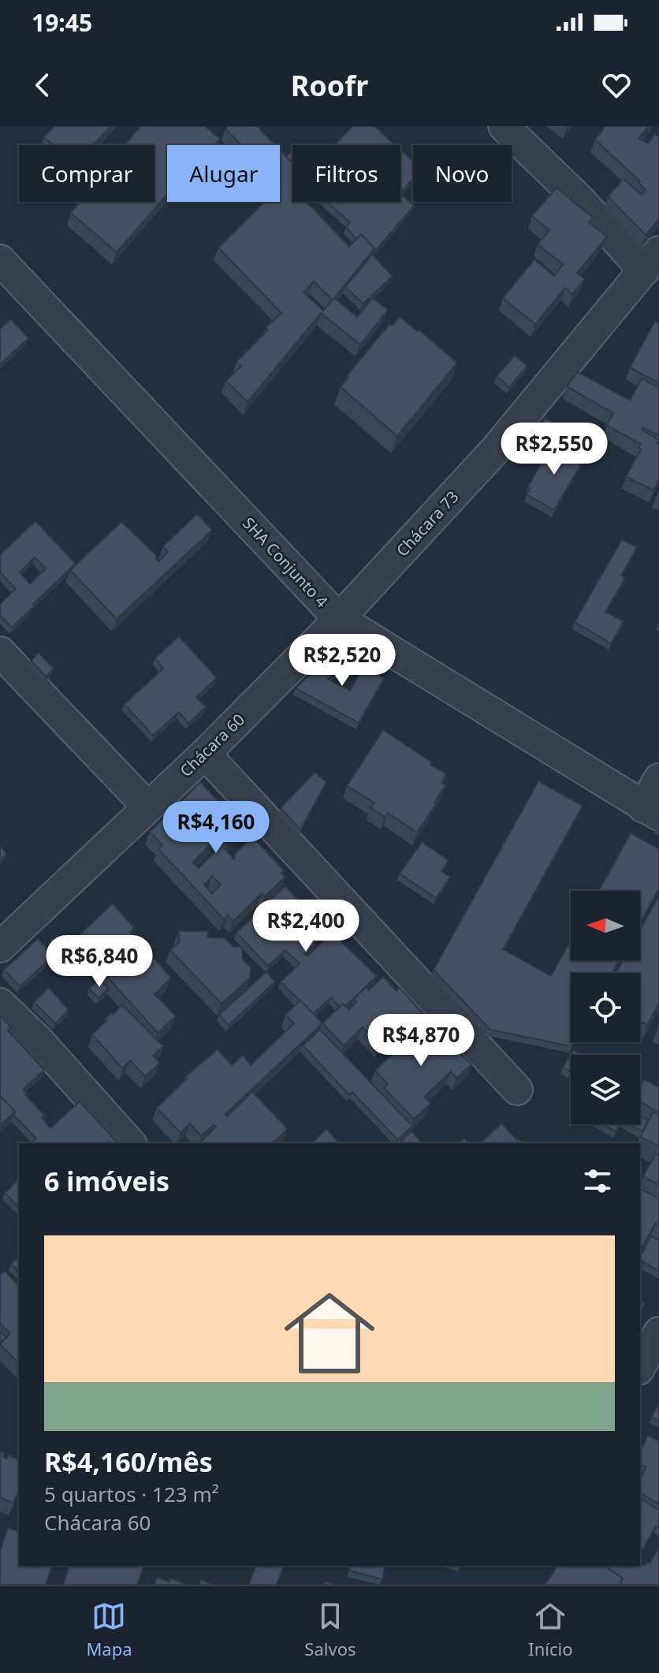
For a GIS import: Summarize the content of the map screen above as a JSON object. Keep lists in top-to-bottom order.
{
  "streets": {
    "street": ["Chácara 73", "SHA Conjunto 4", "Chácara 60"]
  },
  "crossings": [
    ["Chácara 73", "SHA Conjunto 4"],
    ["Chácara 73", "Chácara 60"],
    ["SHA Conjunto 4", "Chácara 60"]
  ],
  "north": "left",
  "page": {
    "status": "19:45",
    "header": "Roofr",
    "chip": [
      "Comprar",
      "Alugar",
      "Filtros",
      "Novo"
    ],
    "price": [
      "R$2,550",
      "R$2,520",
      "R$4,160",
      "R$2,400",
      "R$6,840",
      "R$4,870"
    ],
    "heading": "6 imóveis",
    "list": [
      {
        "name": "R$4,160/mês",
        "note": "5 quartos · 123 m² · Chácara 60"
      }
    ],
    "tabs": ["Mapa", "Salvos", "Início"]
  }
}
